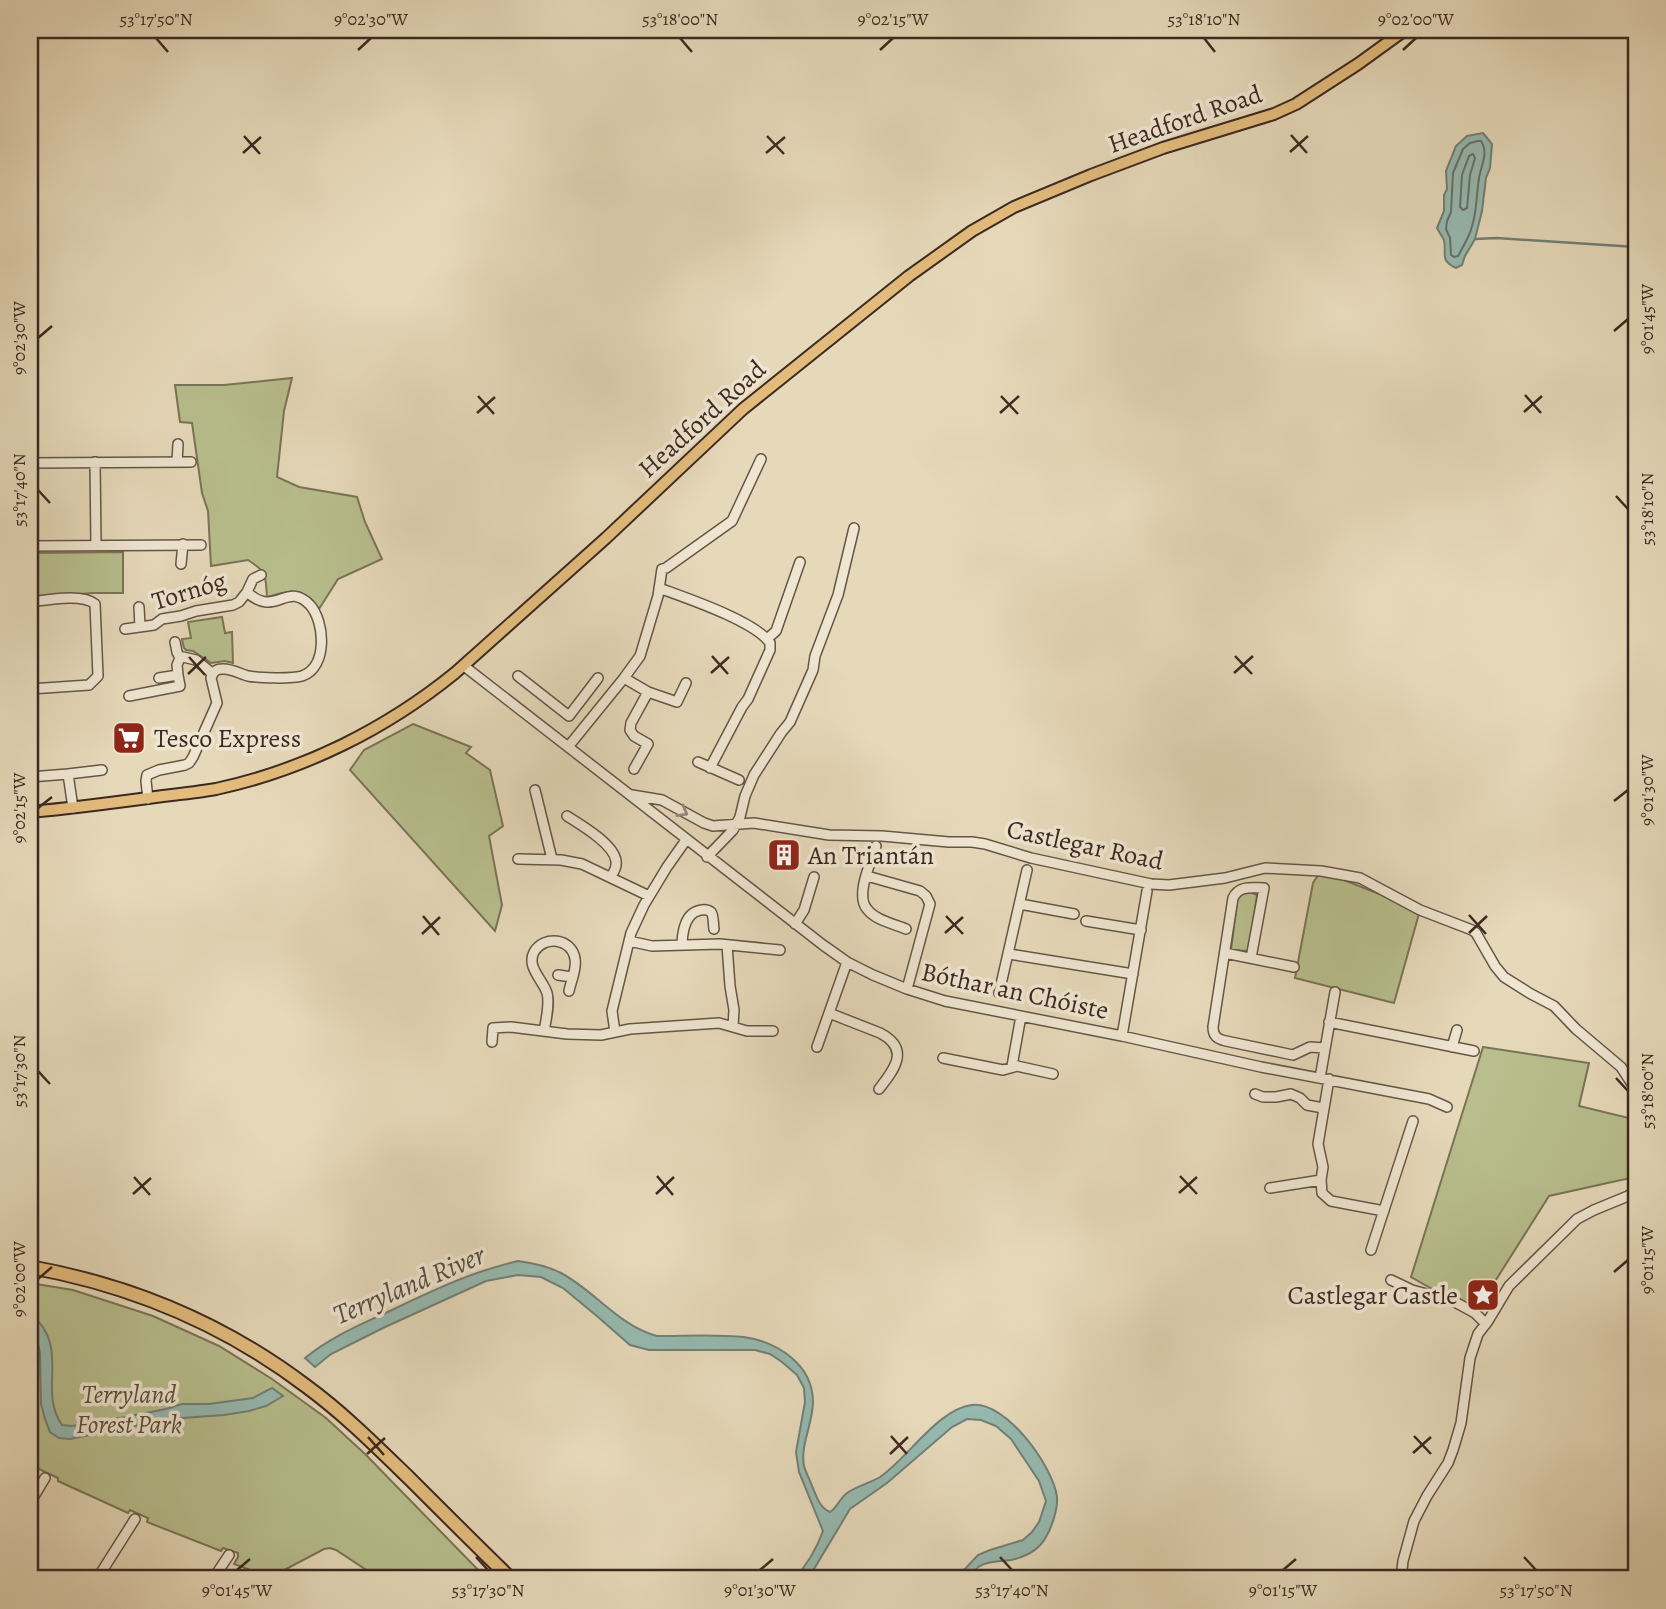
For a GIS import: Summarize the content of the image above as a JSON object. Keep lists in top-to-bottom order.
{
  "streets": {
    "main road": ["Headford Road"],
    "street": ["Tornóg", "Castlegar Road", "Bóthar an Chóiste"]
  },
  "crossings": [
    ["Headford Road", "Bóthar an Chóiste"],
    ["Castlegar Road", "Bóthar an Chóiste"]
  ],
  "water": ["Terryland River"],
  "parks": ["Terryland Forest Park"],
  "places": {
    "supermarket": ["Tesco Express"],
    "building": ["An Triantán"],
    "place": ["Castlegar Castle"]
  },
  "coordinates": [
    "53°17'50\"N",
    "9°02'30\"W",
    "53°18'00\"N",
    "9°02'15\"W",
    "53°18'10\"N",
    "9°02'00\"W",
    "9°01'45\"W",
    "53°17'40\"N",
    "9°01'30\"W",
    "53°17'30\"N",
    "9°01'15\"W"
  ]
}
